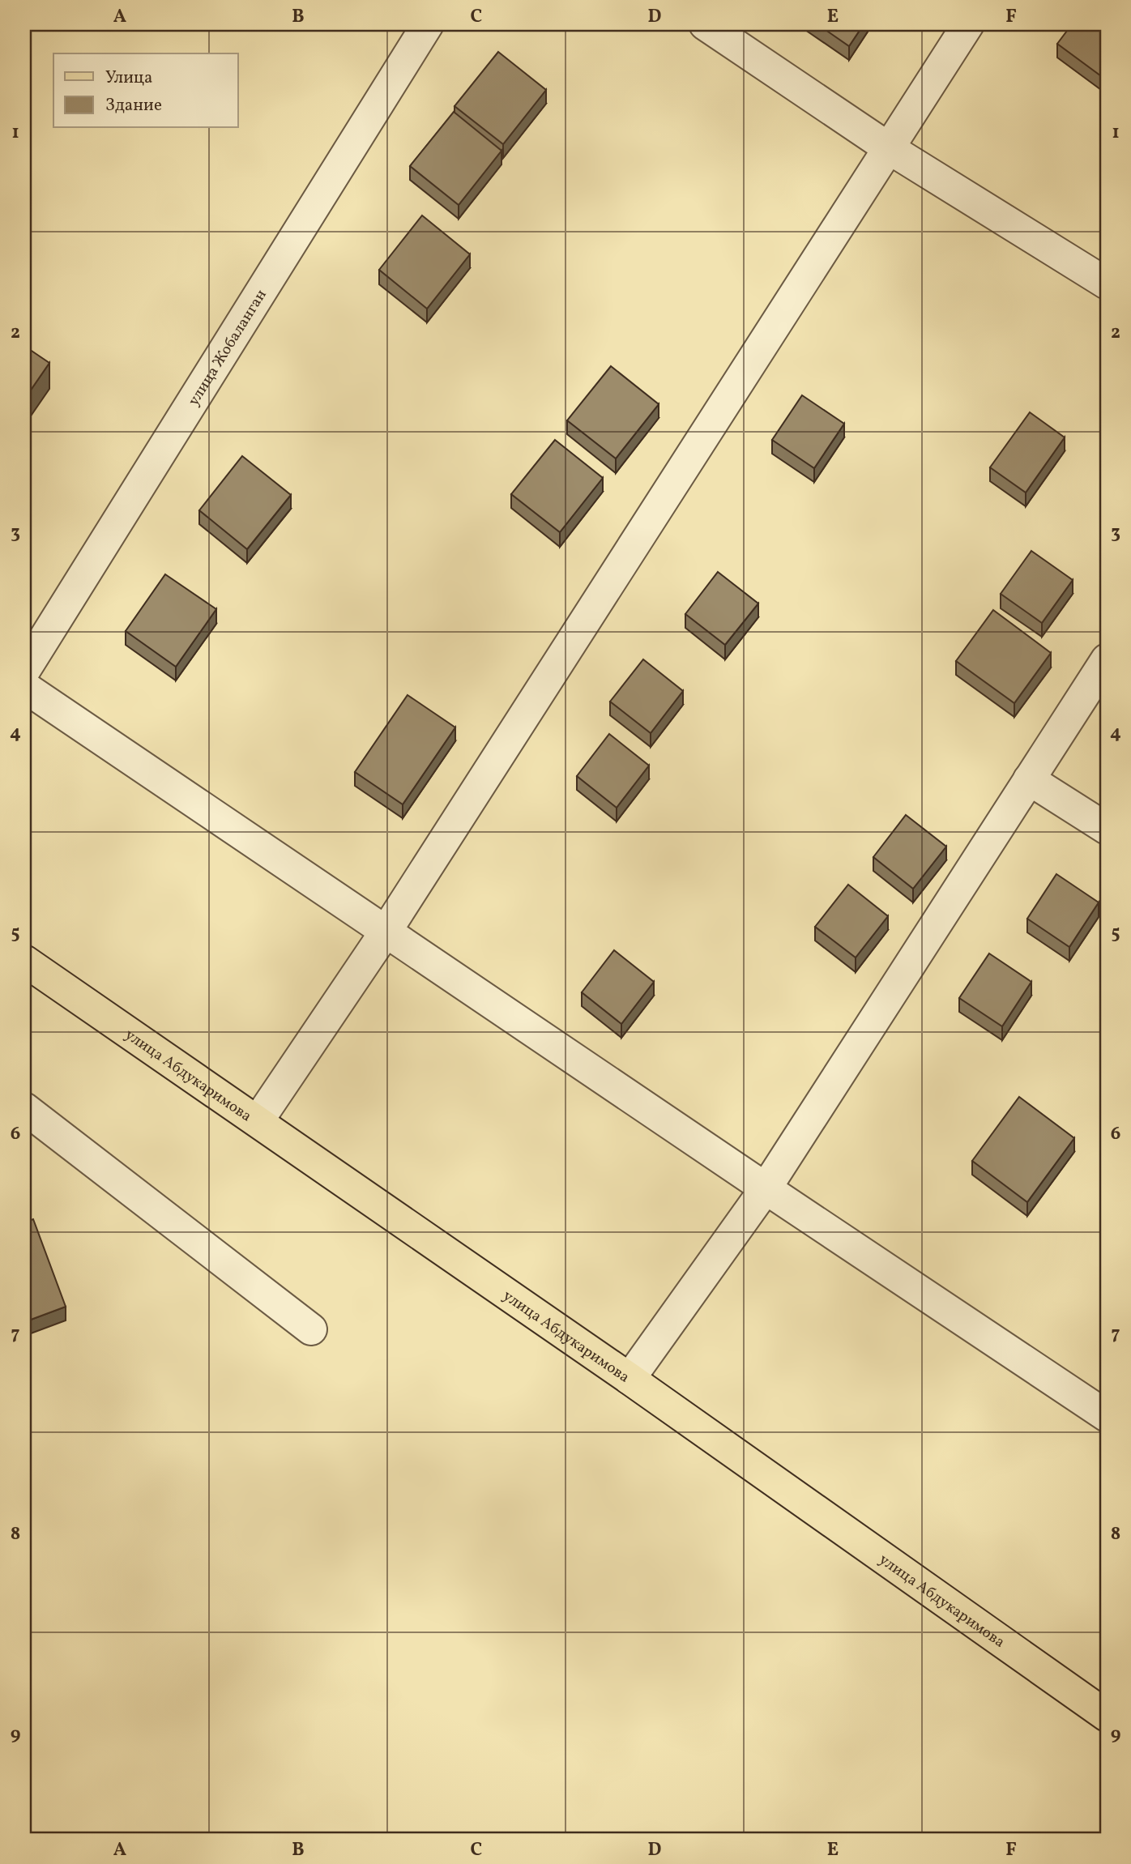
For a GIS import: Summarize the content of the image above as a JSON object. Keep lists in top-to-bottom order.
{
  "streets": {
    "main road": ["улица Абдукаримова"],
    "street": ["улица Жобаланган"]
  },
  "legend": ["Улица", "Здание"],
  "grid": {
    "columns": [
      "A",
      "B",
      "C",
      "D",
      "E",
      "F"
    ],
    "rows": [
      "1",
      "2",
      "3",
      "4",
      "5",
      "6",
      "7",
      "8",
      "9"
    ]
  }
}
